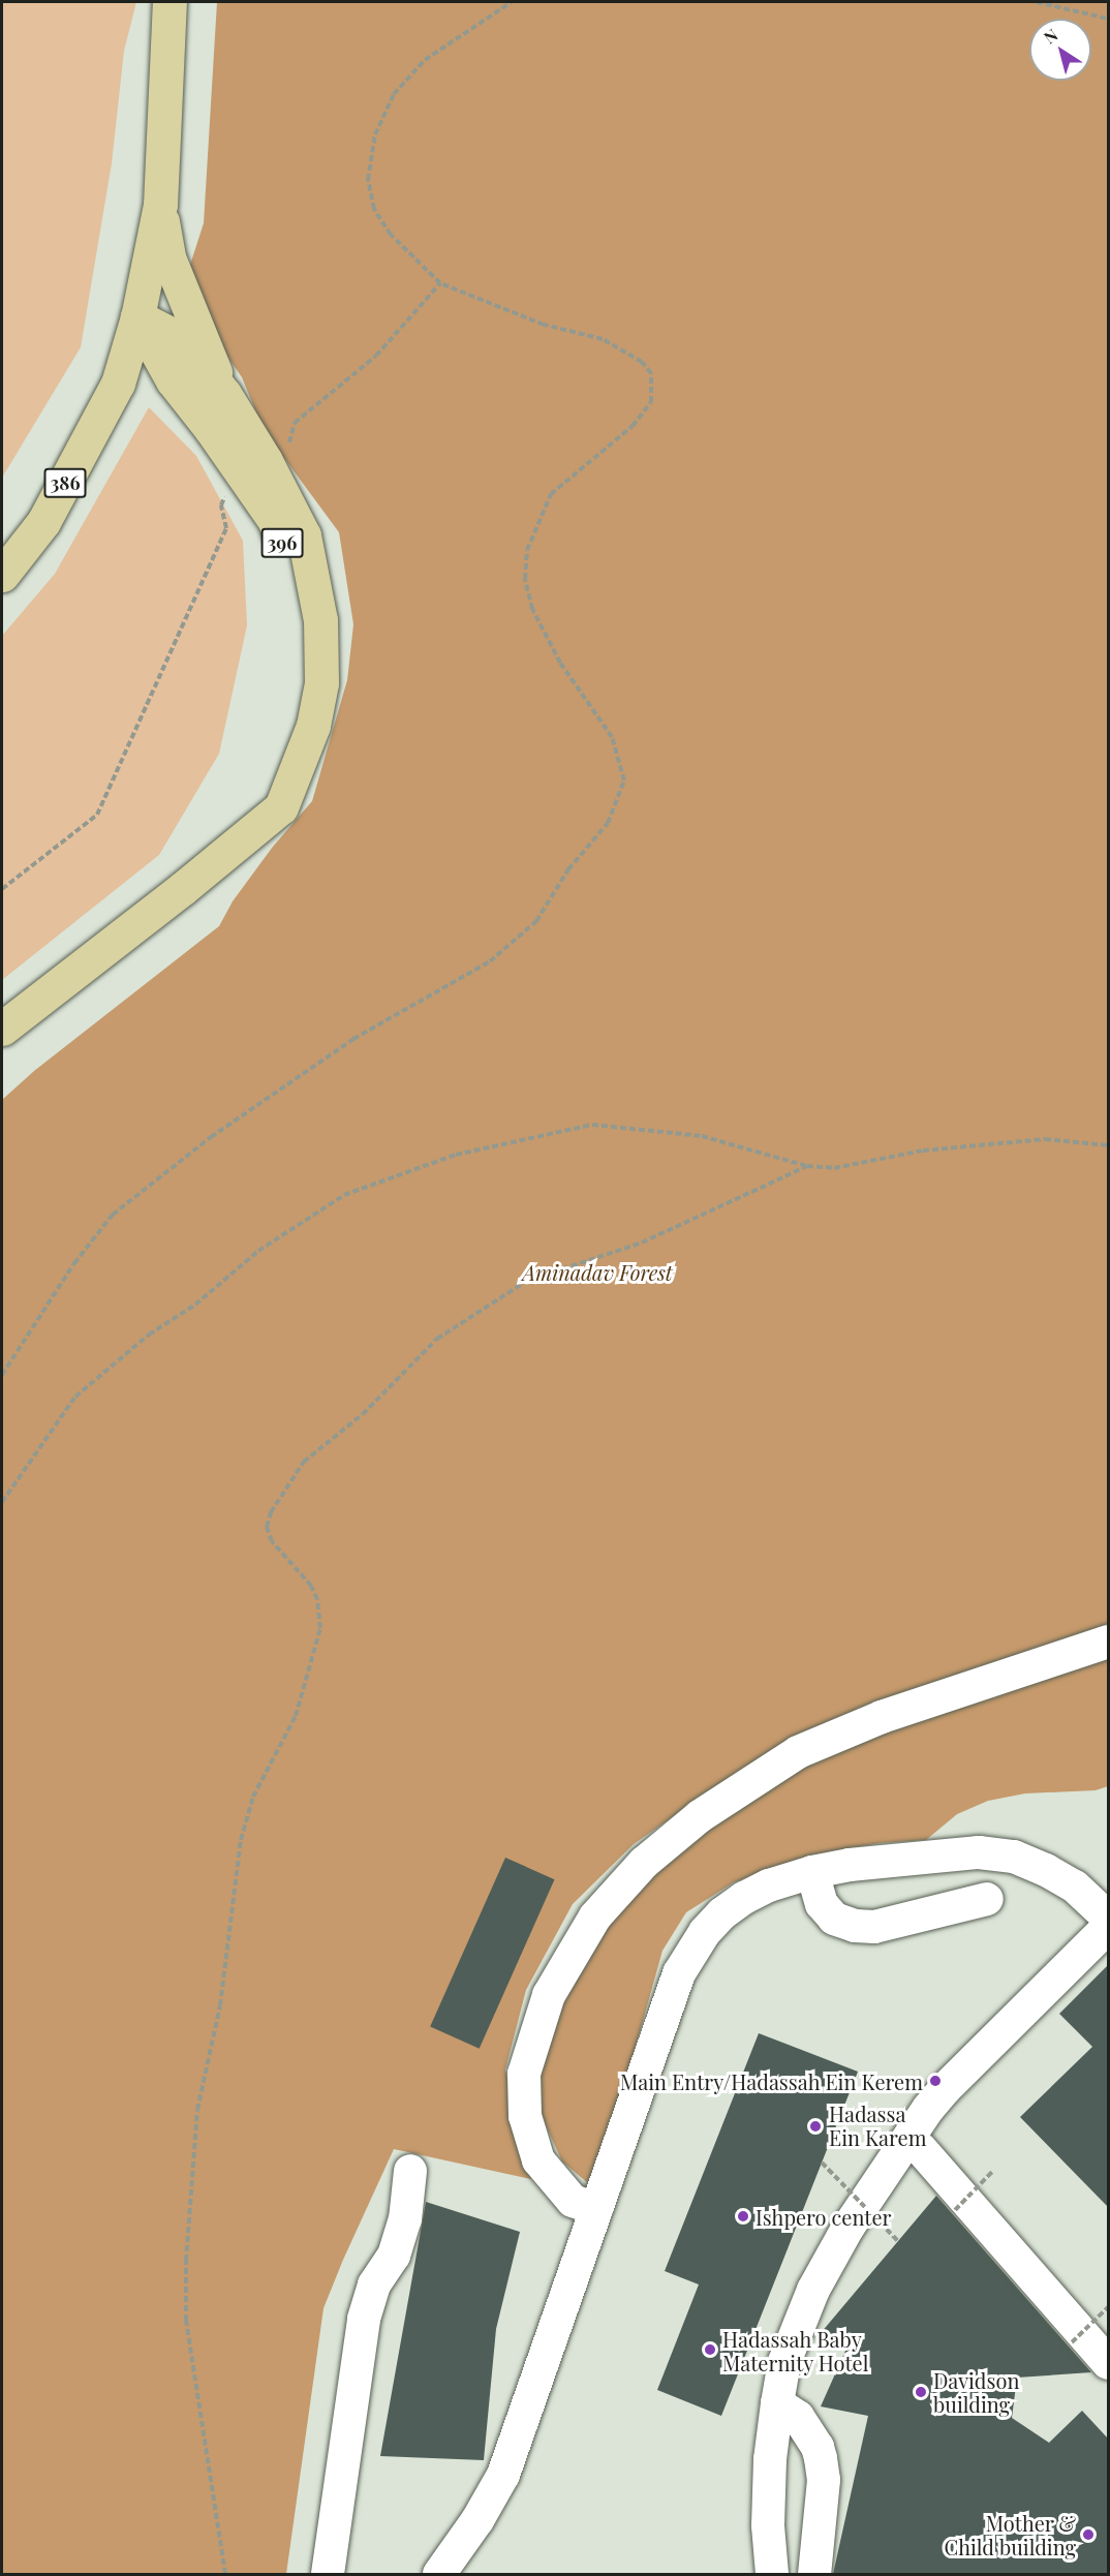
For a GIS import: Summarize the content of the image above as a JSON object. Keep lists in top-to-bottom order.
{
  "streets": {
    "main road": ["386", "396"]
  },
  "crossings": [
    ["386", "396"]
  ],
  "parks": ["Aminadav Forest"],
  "places": [
    "Main Entry/Hadassah Ein Kerem",
    "Hadassa Ein Karem",
    "Ishpero center",
    "Hadassah Baby Maternity Hotel",
    "Davidson building",
    "Mother & Child building"
  ],
  "north": "top left"
}
